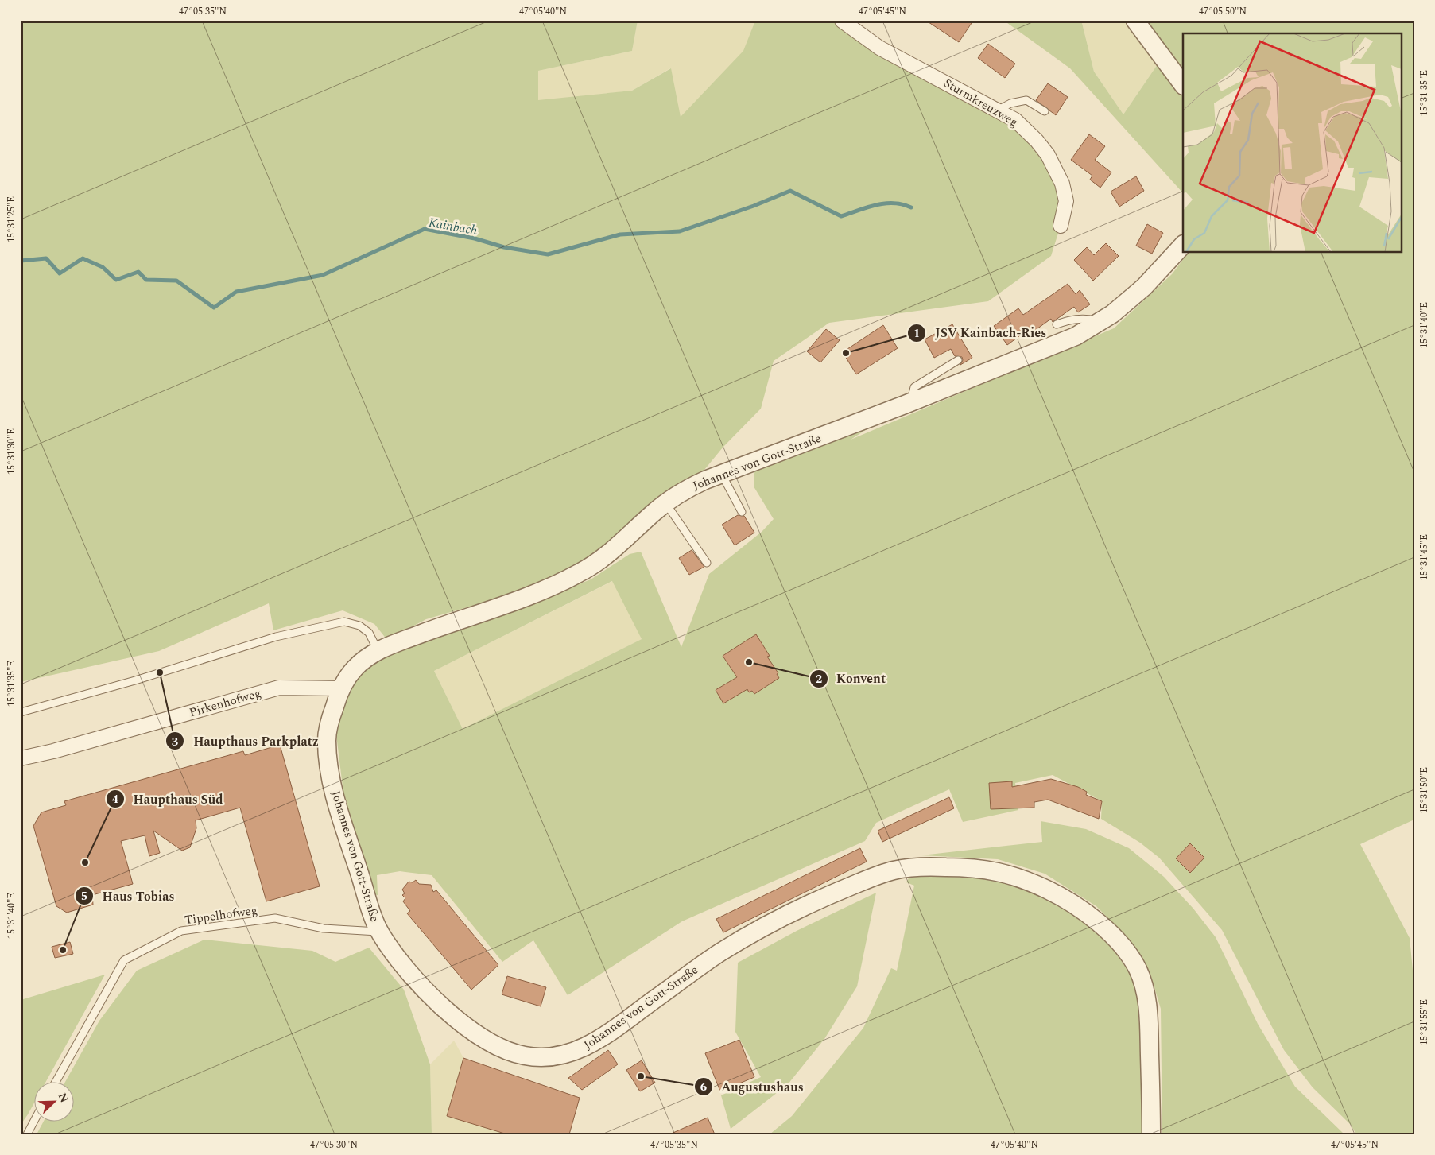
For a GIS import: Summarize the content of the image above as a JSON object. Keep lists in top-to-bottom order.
{
  "streets": {
    "street": ["Sturmkreuzweg", "Johannes von Gott-Straße", "Pirkenhofweg"],
    "lane": ["Tippelhofweg"]
  },
  "crossings": [
    ["Johannes von Gott-Straße", "Pirkenhofweg"],
    ["Johannes von Gott-Straße", "Tippelhofweg"]
  ],
  "water": ["Kainbach"],
  "places": [
    "JSV Kainbach-Ries",
    "Konvent",
    "Haupthaus Parkplatz",
    "Haupthaus Süd",
    "Haus Tobias",
    "Augustushaus"
  ],
  "north": "top right",
  "coordinates": [
    "47°05'35\"N",
    "47°05'40\"N",
    "47°05'45\"N",
    "47°05'50\"N",
    "15°31'35\"E",
    "15°31'25\"E",
    "15°31'40\"E",
    "15°31'30\"E",
    "15°31'45\"E",
    "15°31'50\"E",
    "15°31'55\"E",
    "47°05'30\"N"
  ]
}
